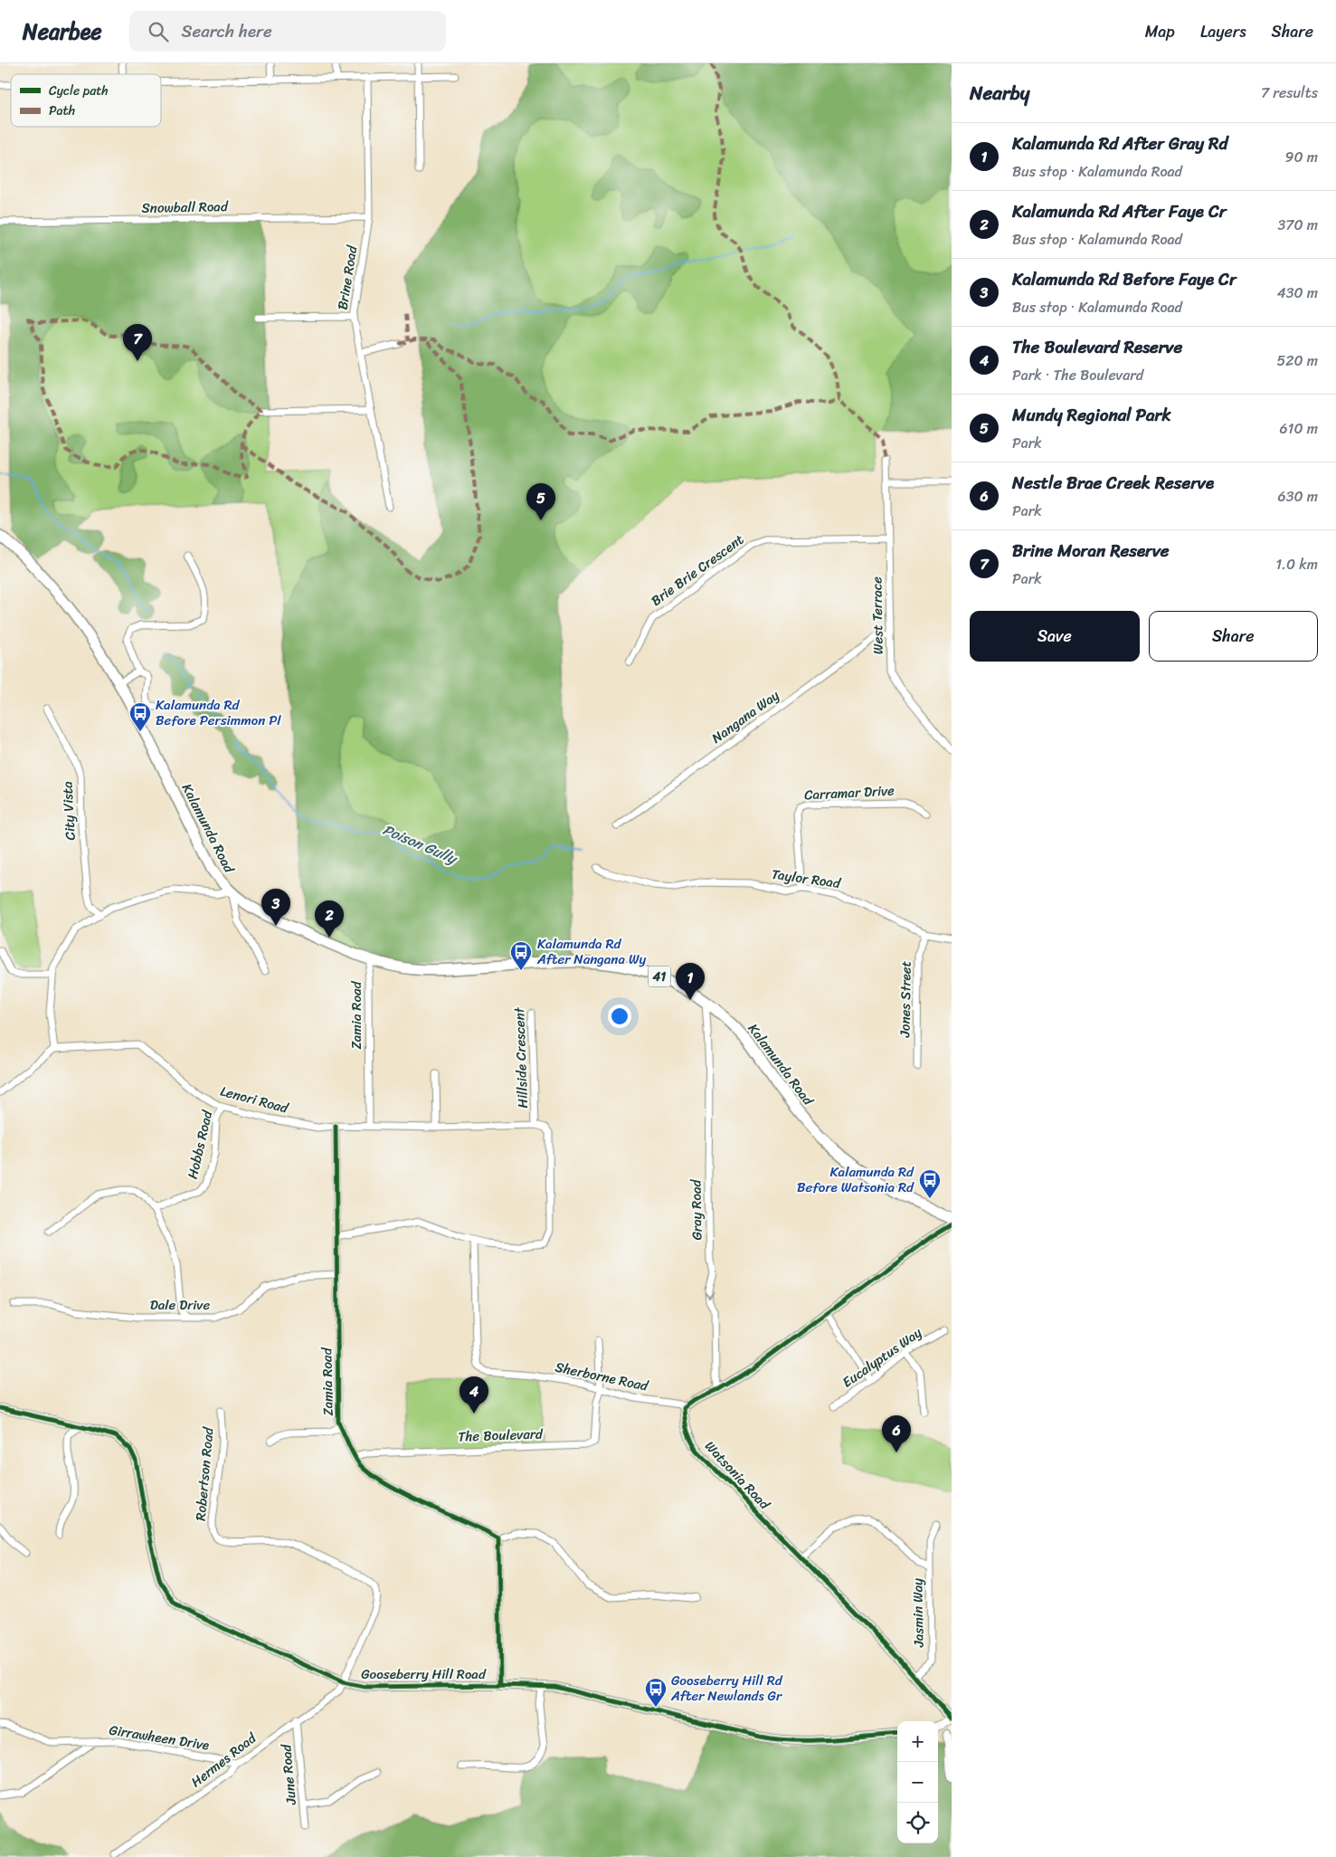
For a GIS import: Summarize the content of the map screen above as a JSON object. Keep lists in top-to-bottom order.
{
  "streets": {
    "main road": ["Kalamunda Road", "41"],
    "street": [
      "Snowball Road",
      "Brine Road",
      "Brie Brie Crescent",
      "West Terrace",
      "Nangana Way",
      "Carramar Drive",
      "City Vista",
      "Taylor Road",
      "Jones Street",
      "Zamia Road",
      "Hillside Crescent",
      "Lenori Road",
      "Hobbs Road",
      "Gray Road",
      "Dale Drive",
      "Eucalyptus Way",
      "Sherborne Road",
      "The Boulevard",
      "Robertson Road",
      "Watsonia Road",
      "Jasmin Way",
      "Gooseberry Hill Road",
      "Girrawheen Drive",
      "Hermes Road",
      "June Road"
    ]
  },
  "crossings": [
    ["Snowball Road", "Brine Road"],
    ["Brie Brie Crescent", "West Terrace"],
    ["West Terrace", "Nangana Way"],
    ["Carramar Drive", "Taylor Road"],
    ["Kalamunda Road", "Zamia Road"],
    ["Kalamunda Road", "Gray Road"],
    ["Taylor Road", "Jones Street"],
    ["Zamia Road", "Lenori Road"],
    ["Zamia Road", "Dale Drive"],
    ["Zamia Road", "The Boulevard"],
    ["Hillside Crescent", "Lenori Road"],
    ["Hillside Crescent", "Sherborne Road"],
    ["Lenori Road", "Hobbs Road"],
    ["Sherborne Road", "The Boulevard"],
    ["Sherborne Road", "Watsonia Road"],
    ["Robertson Road", "Gooseberry Hill Road"],
    ["Robertson Road", "Hermes Road"],
    ["Watsonia Road", "Jasmin Way"],
    ["Gooseberry Hill Road", "Hermes Road"],
    ["Girrawheen Drive", "Hermes Road"],
    ["Hermes Road", "June Road"]
  ],
  "one_way": ["Gray Road"],
  "water": ["Poison Gully"],
  "places": {
    "bus stop": [
      "Kalamunda Rd Before Persimmon Pl",
      "Kalamunda Rd After Nangana Wy",
      "Kalamunda Rd Before Watsonia Rd",
      "Gooseberry Hill Rd After Newlands Gr"
    ]
  },
  "legend": ["Cycle path", "Path"],
  "page": {
    "header": "Nearbee",
    "search": "Search here",
    "nav": ["Map", "Layers", "Share"],
    "heading": ["Nearby", "7 results"],
    "list": [
      {
        "mark": "1",
        "name": "Kalamunda Rd After Gray Rd",
        "note": "Bus stop · Kalamunda Road",
        "value": "90 m"
      },
      {
        "mark": "2",
        "name": "Kalamunda Rd After Faye Cr",
        "note": "Bus stop · Kalamunda Road",
        "value": "370 m"
      },
      {
        "mark": "3",
        "name": "Kalamunda Rd Before Faye Cr",
        "note": "Bus stop · Kalamunda Road",
        "value": "430 m"
      },
      {
        "mark": "4",
        "name": "The Boulevard Reserve",
        "note": "Park · The Boulevard",
        "value": "520 m"
      },
      {
        "mark": "5",
        "name": "Mundy Regional Park",
        "note": "Park",
        "value": "610 m"
      },
      {
        "mark": "6",
        "name": "Nestle Brae Creek Reserve",
        "note": "Park",
        "value": "630 m"
      },
      {
        "mark": "7",
        "name": "Brine Moran Reserve",
        "note": "Park",
        "value": "1.0 km"
      }
    ],
    "pins": [
      "7",
      "5",
      "3",
      "2",
      "1",
      "4",
      "6"
    ],
    "buttons": ["Save", "Share"],
    "map_buttons": ["+", "−"]
  }
}
